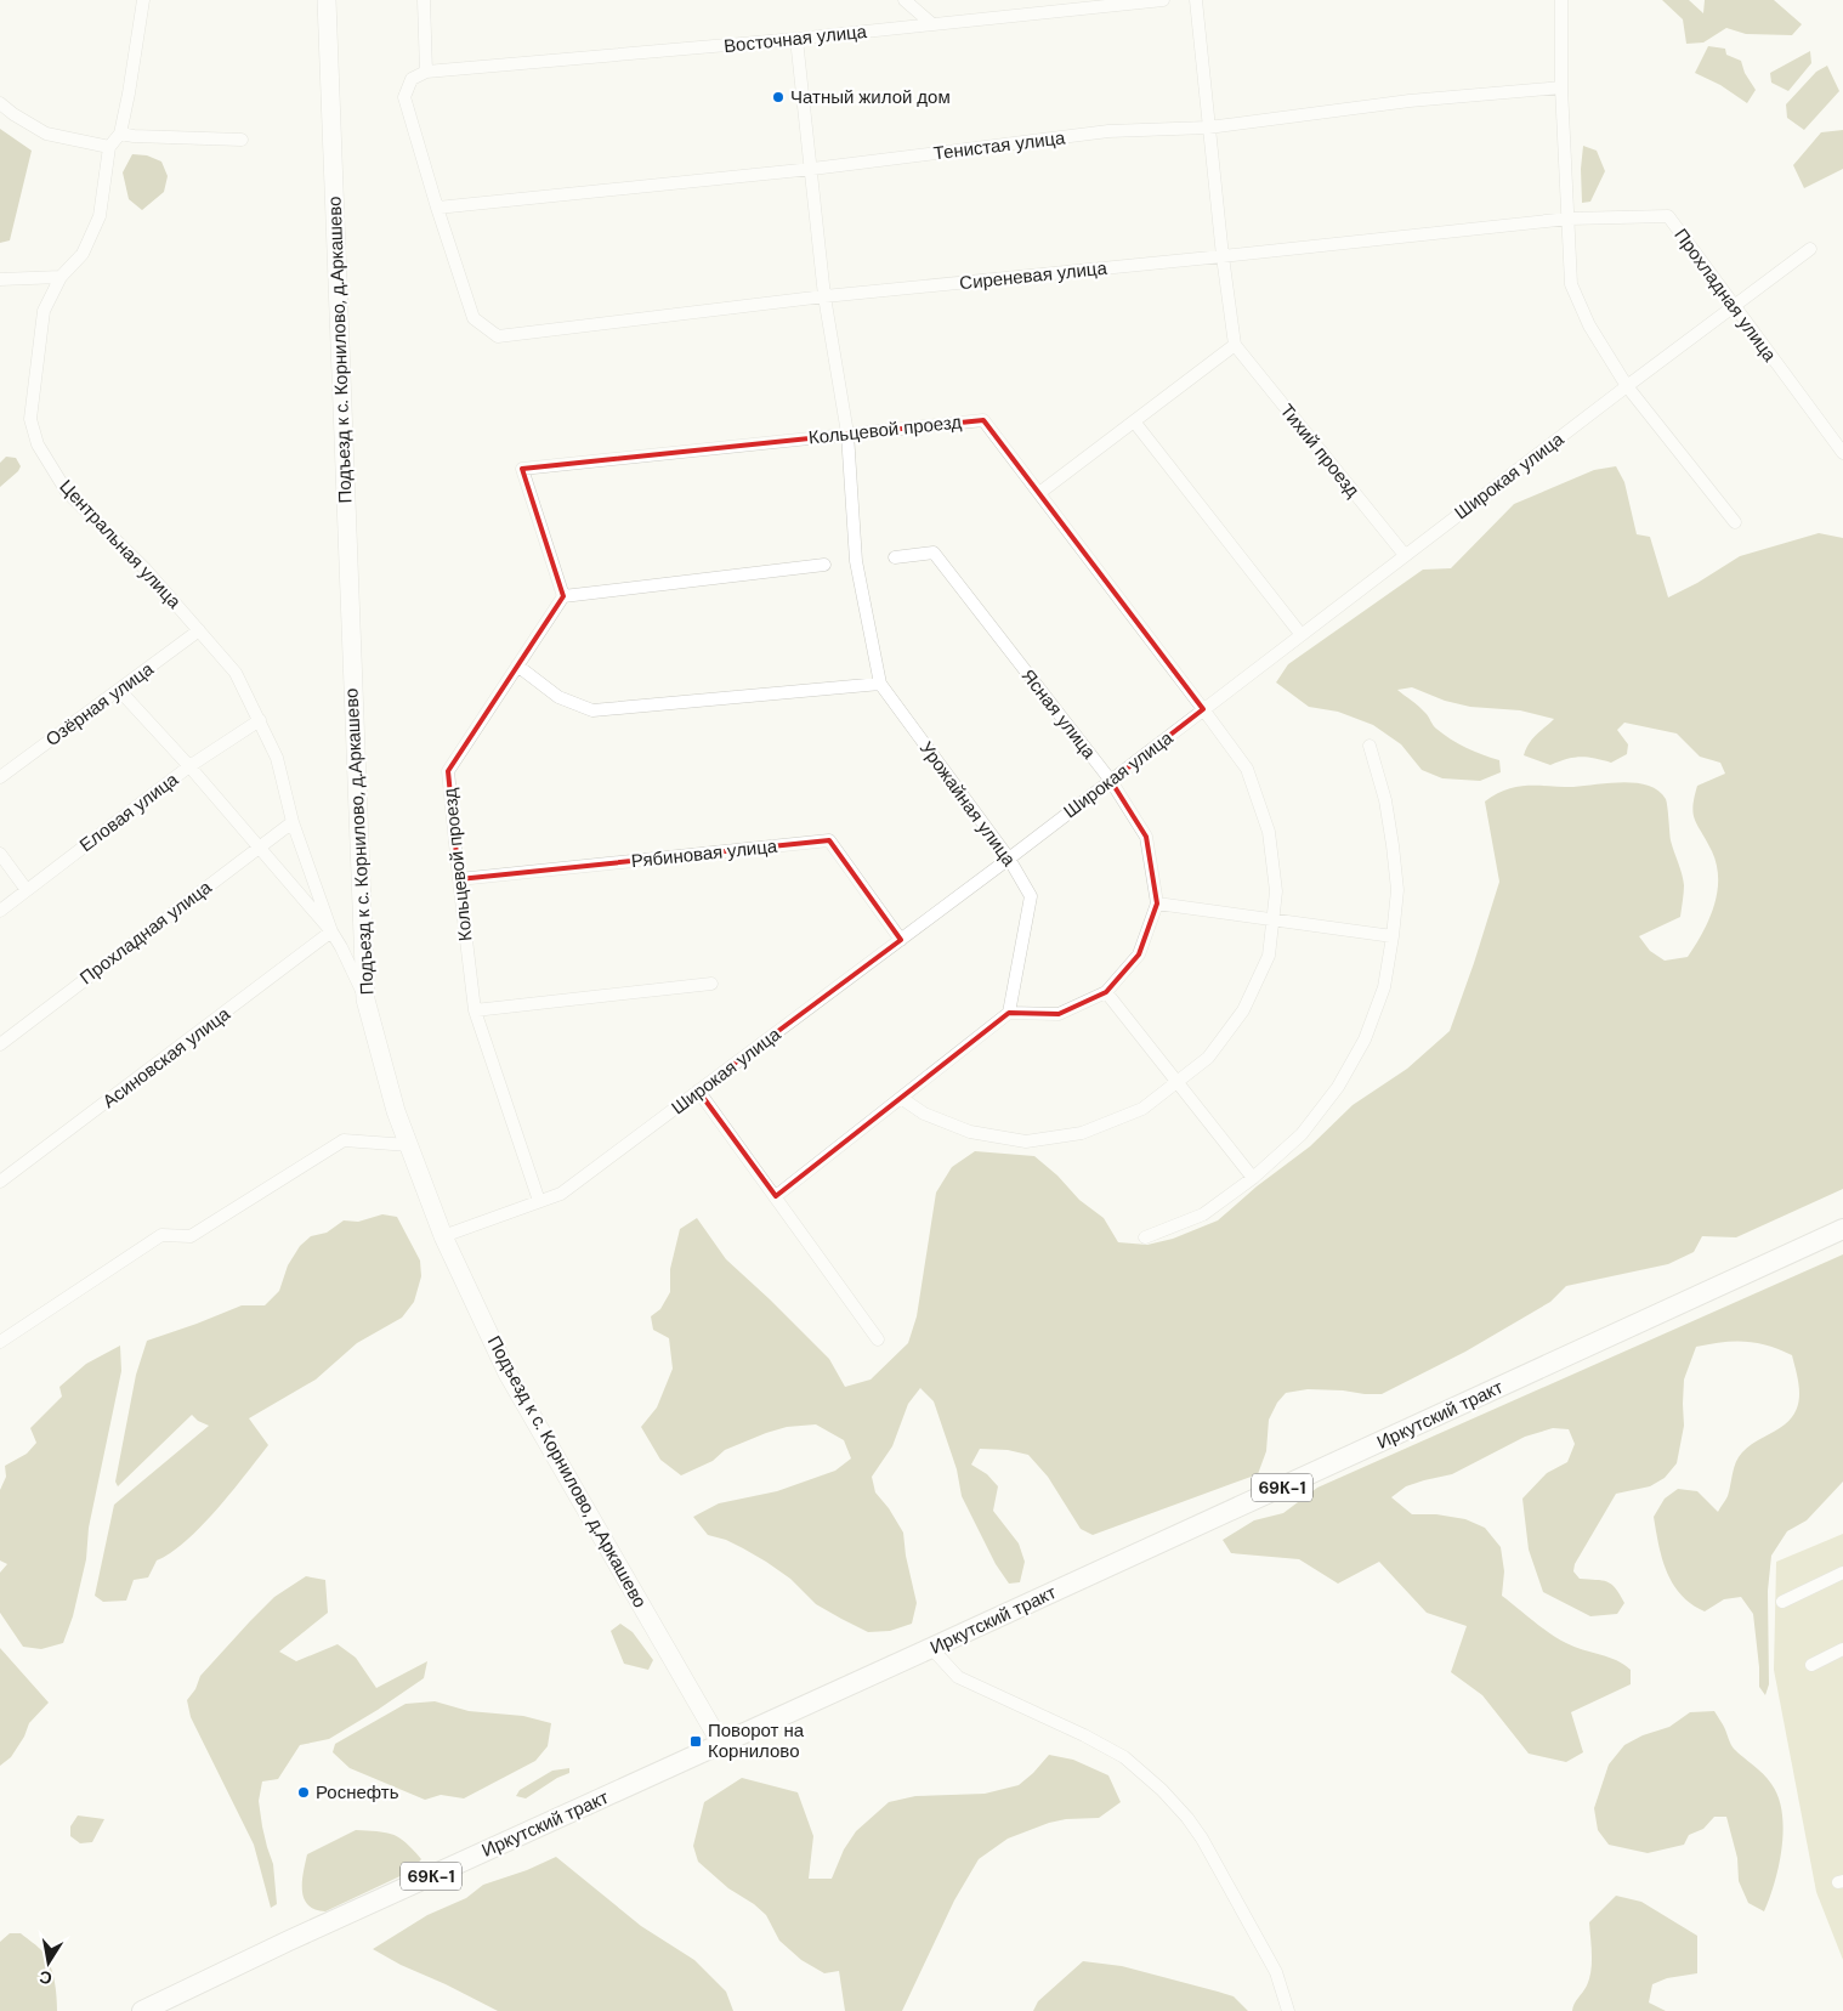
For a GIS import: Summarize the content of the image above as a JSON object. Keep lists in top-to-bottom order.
{
  "streets": {
    "main road": ["Иркутский тракт", "69К-1"],
    "street": [
      "Восточная улица",
      "Тенистая улица",
      "Сиреневая улица",
      "Прохладная улица",
      "Подъезд к с. Корнилово, д.Аркашево",
      "Кольцевой проезд",
      "Тихий проезд",
      "Широкая улица",
      "Центральная улица",
      "Озёрная улица",
      "Ясная улица",
      "Урожайная улица",
      "Еловая улица",
      "Рябиновая улица",
      "Асиновская улица"
    ]
  },
  "crossings": [
    ["Тенистая улица", "Сиреневая улица"],
    ["Сиреневая улица", "Прохладная улица"],
    ["Прохладная улица", "Широкая улица"],
    ["Прохладная улица", "Центральная улица"],
    ["Подъезд к с. Корнилово, д.Аркашево", "Широкая улица"],
    ["Подъезд к с. Корнилово, д.Аркашево", "Центральная улица"],
    ["Подъезд к с. Корнилово, д.Аркашево", "Иркутский тракт"],
    ["Кольцевой проезд", "Широкая улица"],
    ["Кольцевой проезд", "Рябиновая улица"],
    ["Тихий проезд", "Широкая улица"],
    ["Широкая улица", "Ясная улица"],
    ["Широкая улица", "Урожайная улица"],
    ["Широкая улица", "Рябиновая улица"],
    ["Центральная улица", "Озёрная улица"],
    ["Центральная улица", "Еловая улица"],
    ["Центральная улица", "Асиновская улица"],
    ["Ясная улица", "Урожайная улица"]
  ],
  "places": {
    "other": ["Чатный жилой дом", "Роснефть"],
    "transit": ["Поворот на Корнилово"]
  },
  "north": "bottom"
}
